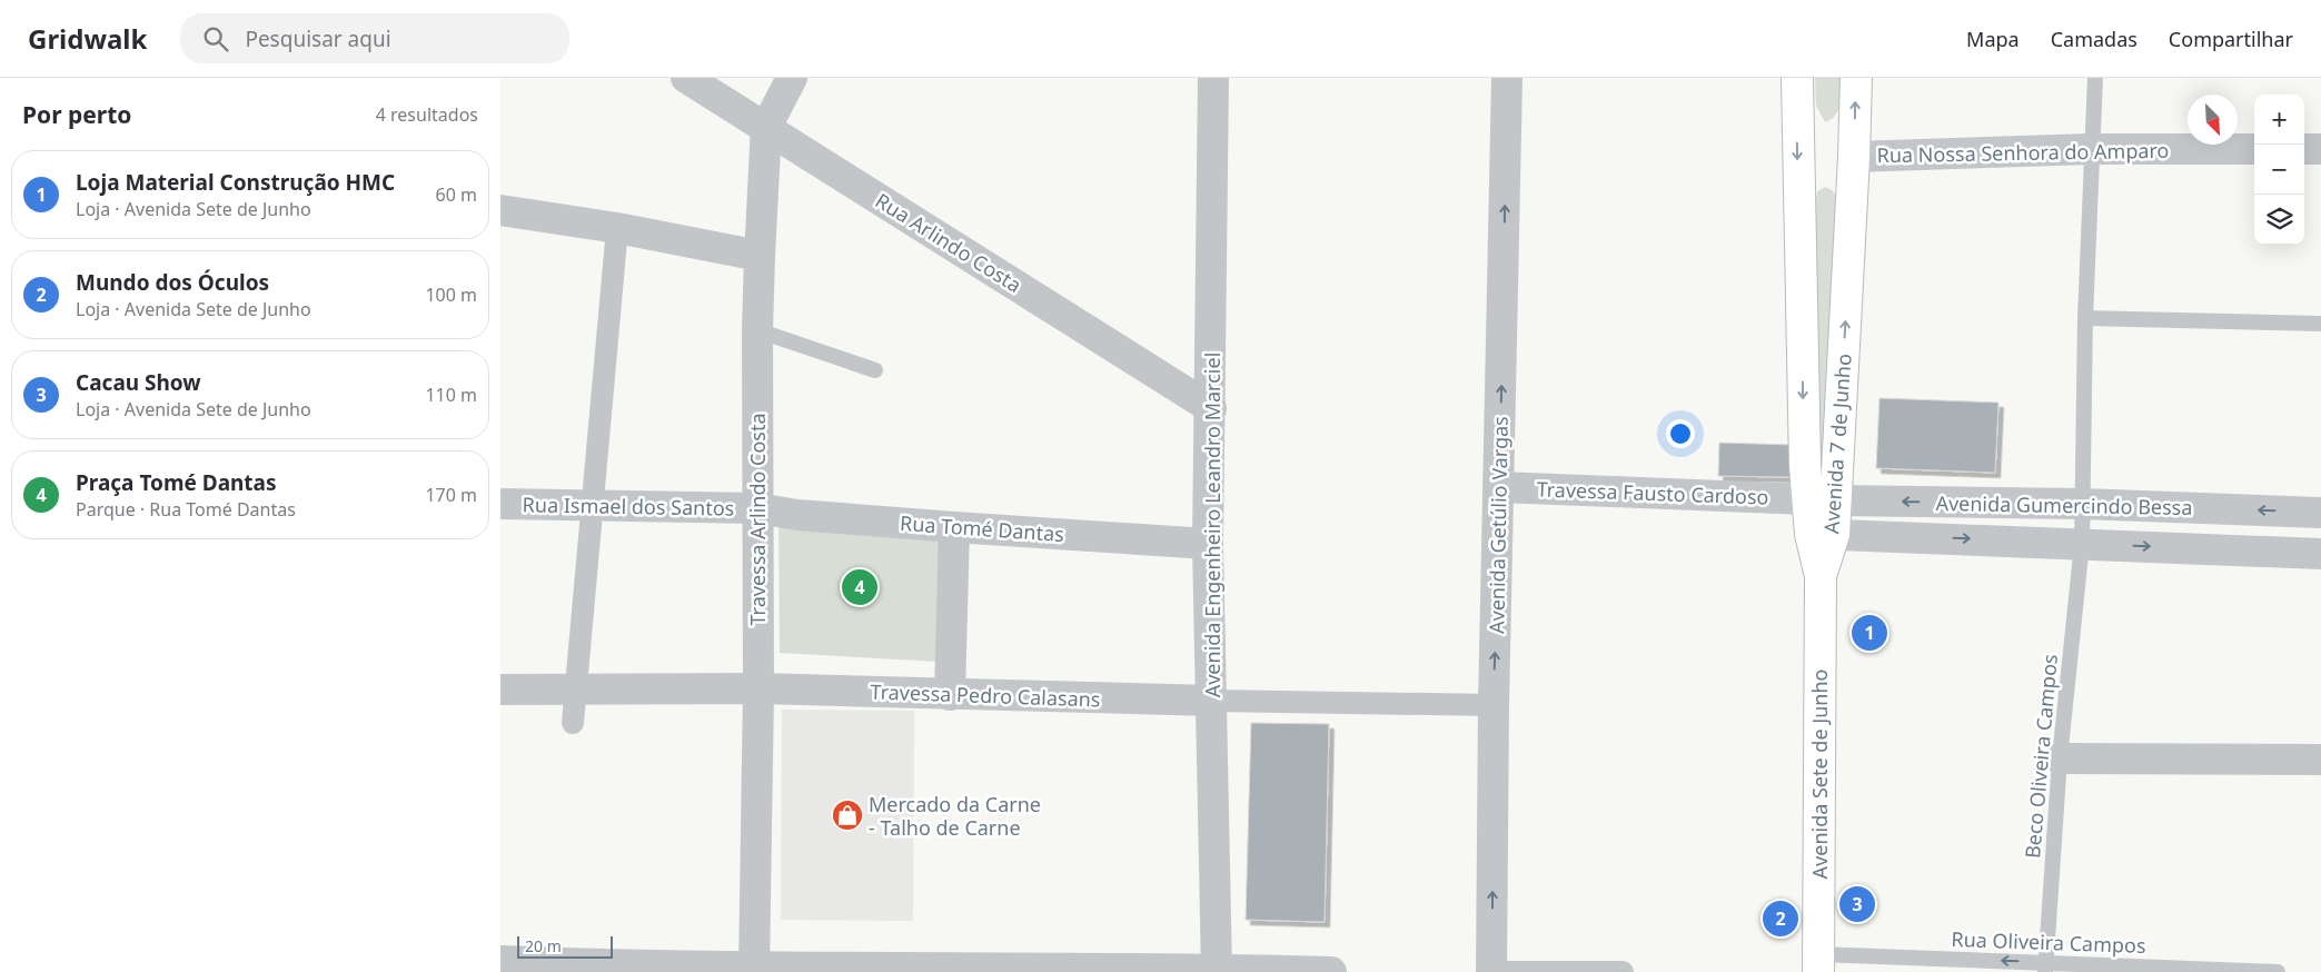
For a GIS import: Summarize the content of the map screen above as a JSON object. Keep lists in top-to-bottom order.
{
  "streets": {
    "main road": ["Avenida 7 de Junho", "Avenida Sete de Junho"],
    "street": [
      "Rua Nossa Senhora do Amparo",
      "Rua Arlindo Costa",
      "Travessa Fausto Cardoso",
      "Avenida Gumercindo Bessa",
      "Rua Ismael dos Santos",
      "Travessa Arlindo Costa",
      "Avenida Engenheiro Leandro Marciel",
      "Avenida Getúlio Vargas",
      "Rua Tomé Dantas",
      "Travessa Pedro Calasans"
    ],
    "lane": ["Beco Oliveira Campos", "Rua Oliveira Campos"]
  },
  "crossings": [
    ["Rua Nossa Senhora do Amparo", "Avenida 7 de Junho"],
    ["Rua Nossa Senhora do Amparo", "Beco Oliveira Campos"],
    ["Rua Arlindo Costa", "Travessa Arlindo Costa"],
    ["Rua Arlindo Costa", "Avenida Engenheiro Leandro Marciel"],
    ["Avenida 7 de Junho", "Travessa Fausto Cardoso"],
    ["Avenida 7 de Junho", "Avenida Gumercindo Bessa"],
    ["Avenida 7 de Junho", "Avenida Sete de Junho"],
    ["Travessa Fausto Cardoso", "Avenida Gumercindo Bessa"],
    ["Travessa Fausto Cardoso", "Avenida Getúlio Vargas"],
    ["Avenida Gumercindo Bessa", "Beco Oliveira Campos"],
    ["Rua Ismael dos Santos", "Travessa Arlindo Costa"],
    ["Rua Ismael dos Santos", "Rua Tomé Dantas"],
    ["Travessa Arlindo Costa", "Rua Tomé Dantas"],
    ["Travessa Arlindo Costa", "Travessa Pedro Calasans"],
    ["Avenida Engenheiro Leandro Marciel", "Rua Tomé Dantas"],
    ["Avenida Engenheiro Leandro Marciel", "Travessa Pedro Calasans"],
    ["Beco Oliveira Campos", "Rua Oliveira Campos"],
    ["Avenida Sete de Junho", "Rua Oliveira Campos"]
  ],
  "one_way": ["Avenida Getúlio Vargas", "Rua Oliveira Campos"],
  "places": {
    "shop": ["Mercado da Carne - Talho de Carne"]
  },
  "scale_bar": "20 m",
  "north": "bottom right",
  "page": {
    "header": "Gridwalk",
    "search": "Pesquisar aqui",
    "nav": ["Mapa", "Camadas", "Compartilhar"],
    "heading": ["Por perto", "4 resultados"],
    "map_buttons": ["+", "−"],
    "list": [
      {
        "mark": "1",
        "name": "Loja Material Construção HMC",
        "note": "Loja · Avenida Sete de Junho",
        "value": "60 m"
      },
      {
        "mark": "2",
        "name": "Mundo dos Óculos",
        "note": "Loja · Avenida Sete de Junho",
        "value": "100 m"
      },
      {
        "mark": "3",
        "name": "Cacau Show",
        "note": "Loja · Avenida Sete de Junho",
        "value": "110 m"
      },
      {
        "mark": "4",
        "name": "Praça Tomé Dantas",
        "note": "Parque · Rua Tomé Dantas",
        "value": "170 m"
      }
    ],
    "pins": [
      "4",
      "1",
      "3",
      "2"
    ],
    "scale": "20 m"
  }
}
